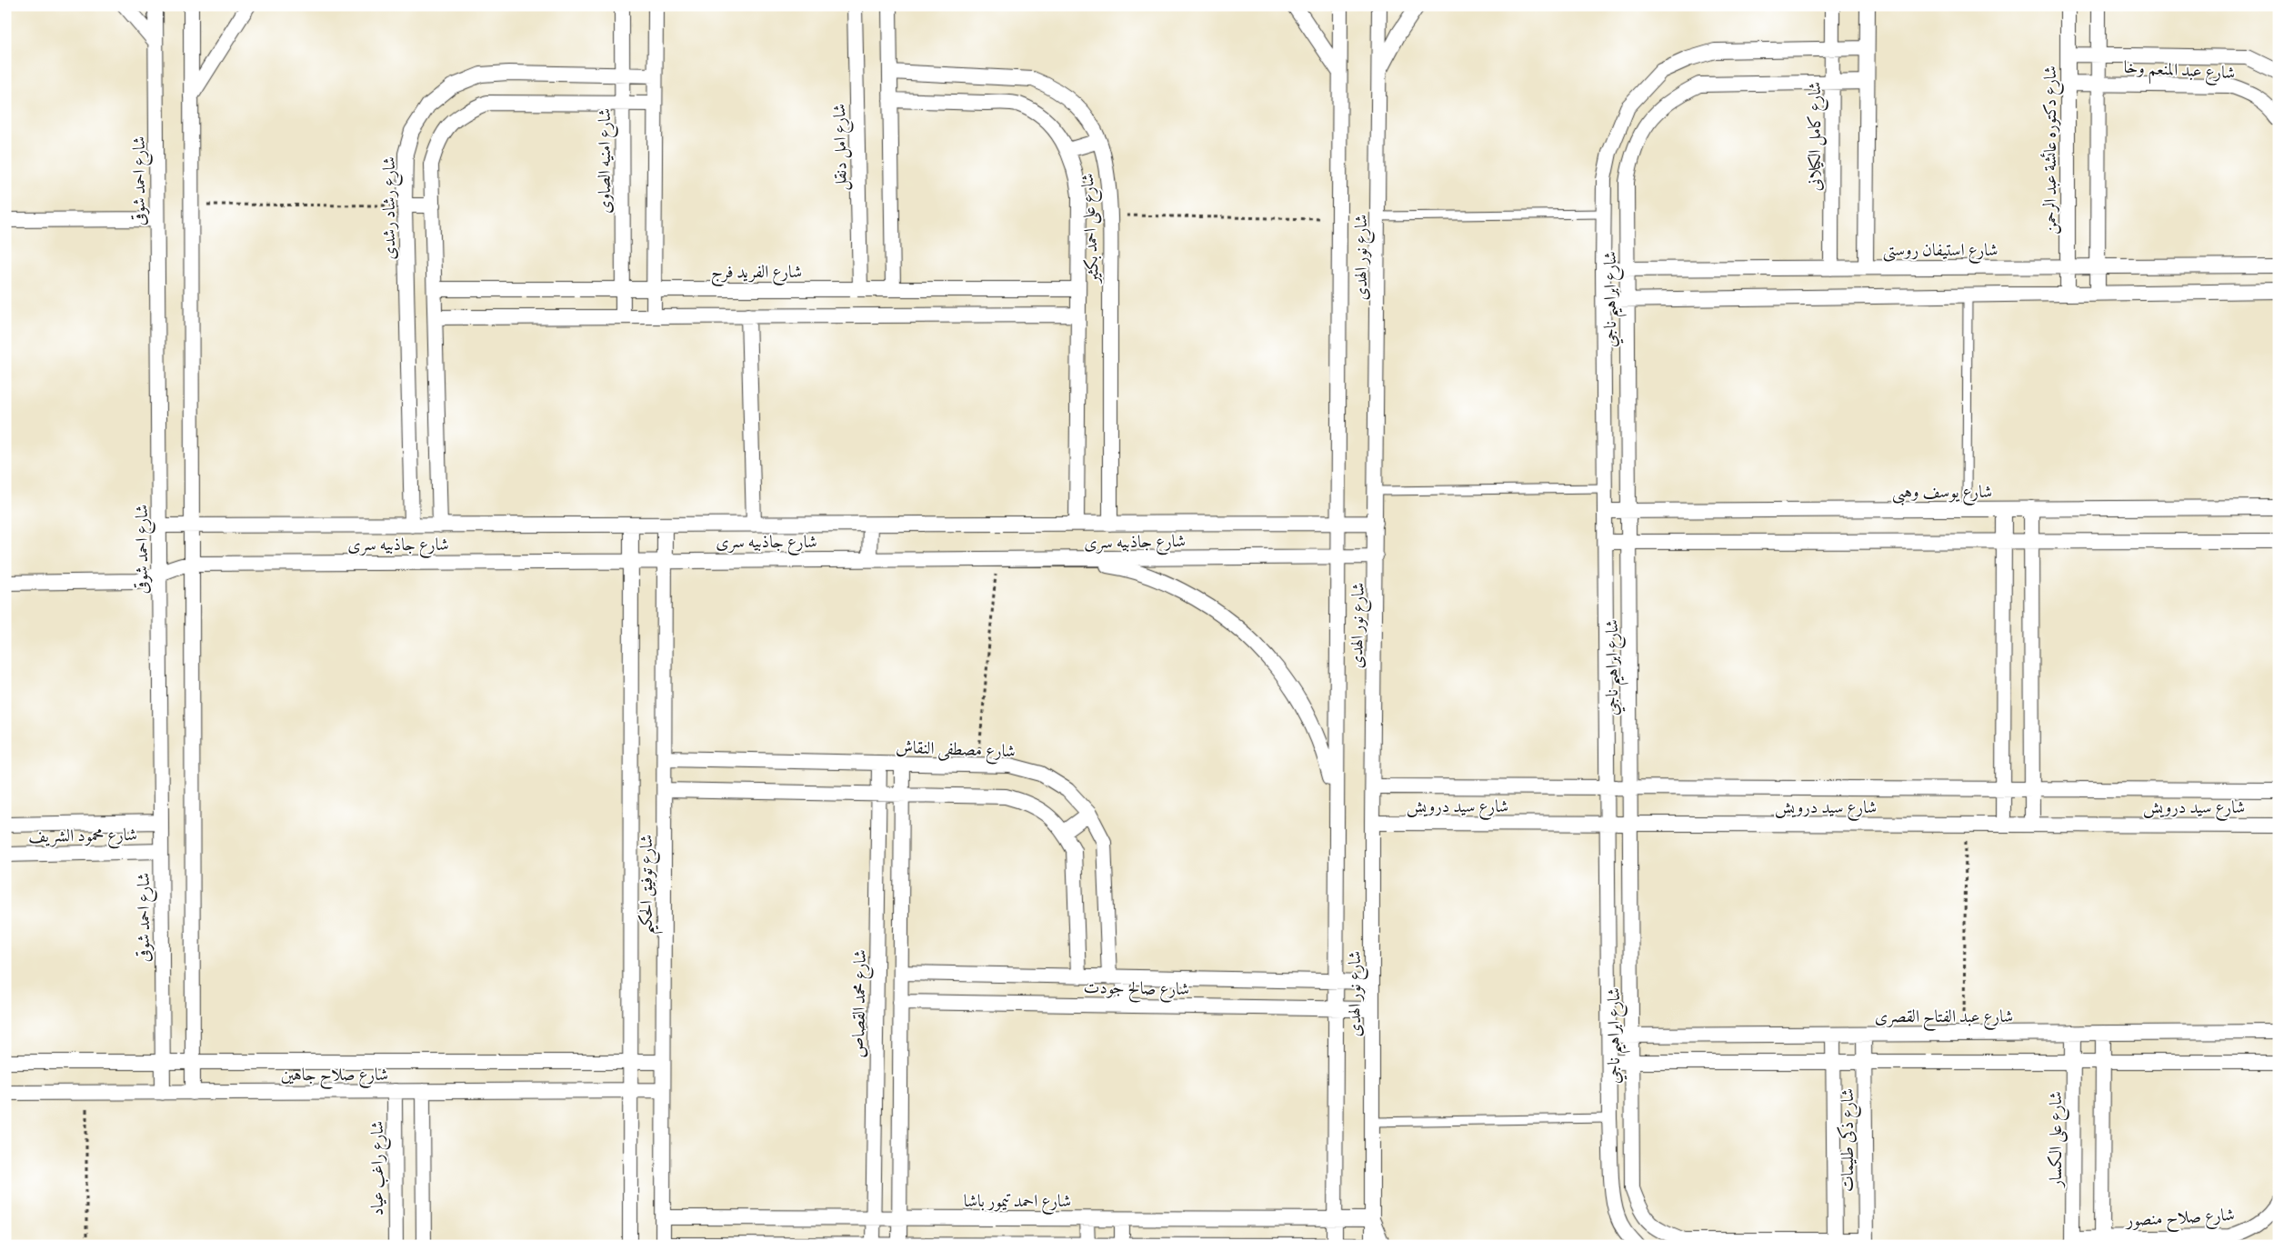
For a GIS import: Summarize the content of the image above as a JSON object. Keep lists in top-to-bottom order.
{
  "streets": {
    "street": [
      "شارع عبد المنعم وخا",
      "شارع كامل الكيلانى",
      "شارع امل دنقل",
      "شارع دكتوره عائشة عبد الرحمن",
      "شارع امنيه الصاوى",
      "شارع احمد شوقى",
      "شارع رشاد رشدى",
      "شارع على احمد بكثير",
      "شارع استيفان روستى",
      "شارع نور الهدى",
      "شارع الفريد فرج",
      "شارع ابراهيم ناجي",
      "شارع يوسف وهبى",
      "شارع جاذبيه سرى",
      "شارع مصطفى النقاش",
      "شارع سيد درويش",
      "شارع محمود الشريف",
      "شارع توفيق الحكيم",
      "شارع صالح جودت",
      "شارع محمد القصاص",
      "شارع عبد الفتاح القصرى",
      "شارع صلاح جاهين",
      "شارع على الكسار",
      "شارع ذكى طليمات",
      "شارع راغب عياد",
      "شارع احمد تيمور باشا",
      "شارع صلاح منصور"
    ]
  },
  "crossings": [
    ["شارع عبد المنعم وخا", "شارع دكتوره عائشة عبد الرحمن"],
    ["شارع كامل الكيلانى", "شارع استيفان روستى"],
    ["شارع كامل الكيلانى", "شارع ابراهيم ناجي"],
    ["شارع امل دنقل", "شارع الفريد فرج"],
    ["شارع دكتوره عائشة عبد الرحمن", "شارع استيفان روستى"],
    ["شارع امنيه الصاوى", "شارع رشاد رشدى"],
    ["شارع امنيه الصاوى", "شارع الفريد فرج"],
    ["شارع احمد شوقى", "شارع جاذبيه سرى"],
    ["شارع احمد شوقى", "شارع محمود الشريف"],
    ["شارع احمد شوقى", "شارع صلاح جاهين"],
    ["شارع رشاد رشدى", "شارع جاذبيه سرى"],
    ["شارع على احمد بكثير", "شارع الفريد فرج"],
    ["شارع على احمد بكثير", "شارع جاذبيه سرى"],
    ["شارع استيفان روستى", "شارع ابراهيم ناجي"],
    ["شارع نور الهدى", "شارع جاذبيه سرى"],
    ["شارع نور الهدى", "شارع سيد درويش"],
    ["شارع نور الهدى", "شارع صالح جودت"],
    ["شارع نور الهدى", "شارع احمد تيمور باشا"],
    ["شارع ابراهيم ناجي", "شارع يوسف وهبى"],
    ["شارع ابراهيم ناجي", "شارع سيد درويش"],
    ["شارع ابراهيم ناجي", "شارع عبد الفتاح القصرى"],
    ["شارع ابراهيم ناجي", "شارع ذكى طليمات"],
    ["شارع جاذبيه سرى", "شارع توفيق الحكيم"],
    ["شارع مصطفى النقاش", "شارع توفيق الحكيم"],
    ["شارع مصطفى النقاش", "شارع صالح جودت"],
    ["شارع مصطفى النقاش", "شارع محمد القصاص"],
    ["شارع توفيق الحكيم", "شارع صلاح جاهين"],
    ["شارع توفيق الحكيم", "شارع احمد تيمور باشا"],
    ["شارع محمد القصاص", "شارع احمد تيمور باشا"],
    ["شارع عبد الفتاح القصرى", "شارع على الكسار"],
    ["شارع عبد الفتاح القصرى", "شارع ذكى طليمات"],
    ["شارع صلاح جاهين", "شارع راغب عياد"],
    ["شارع على الكسار", "شارع صلاح منصور"]
  ]
}
